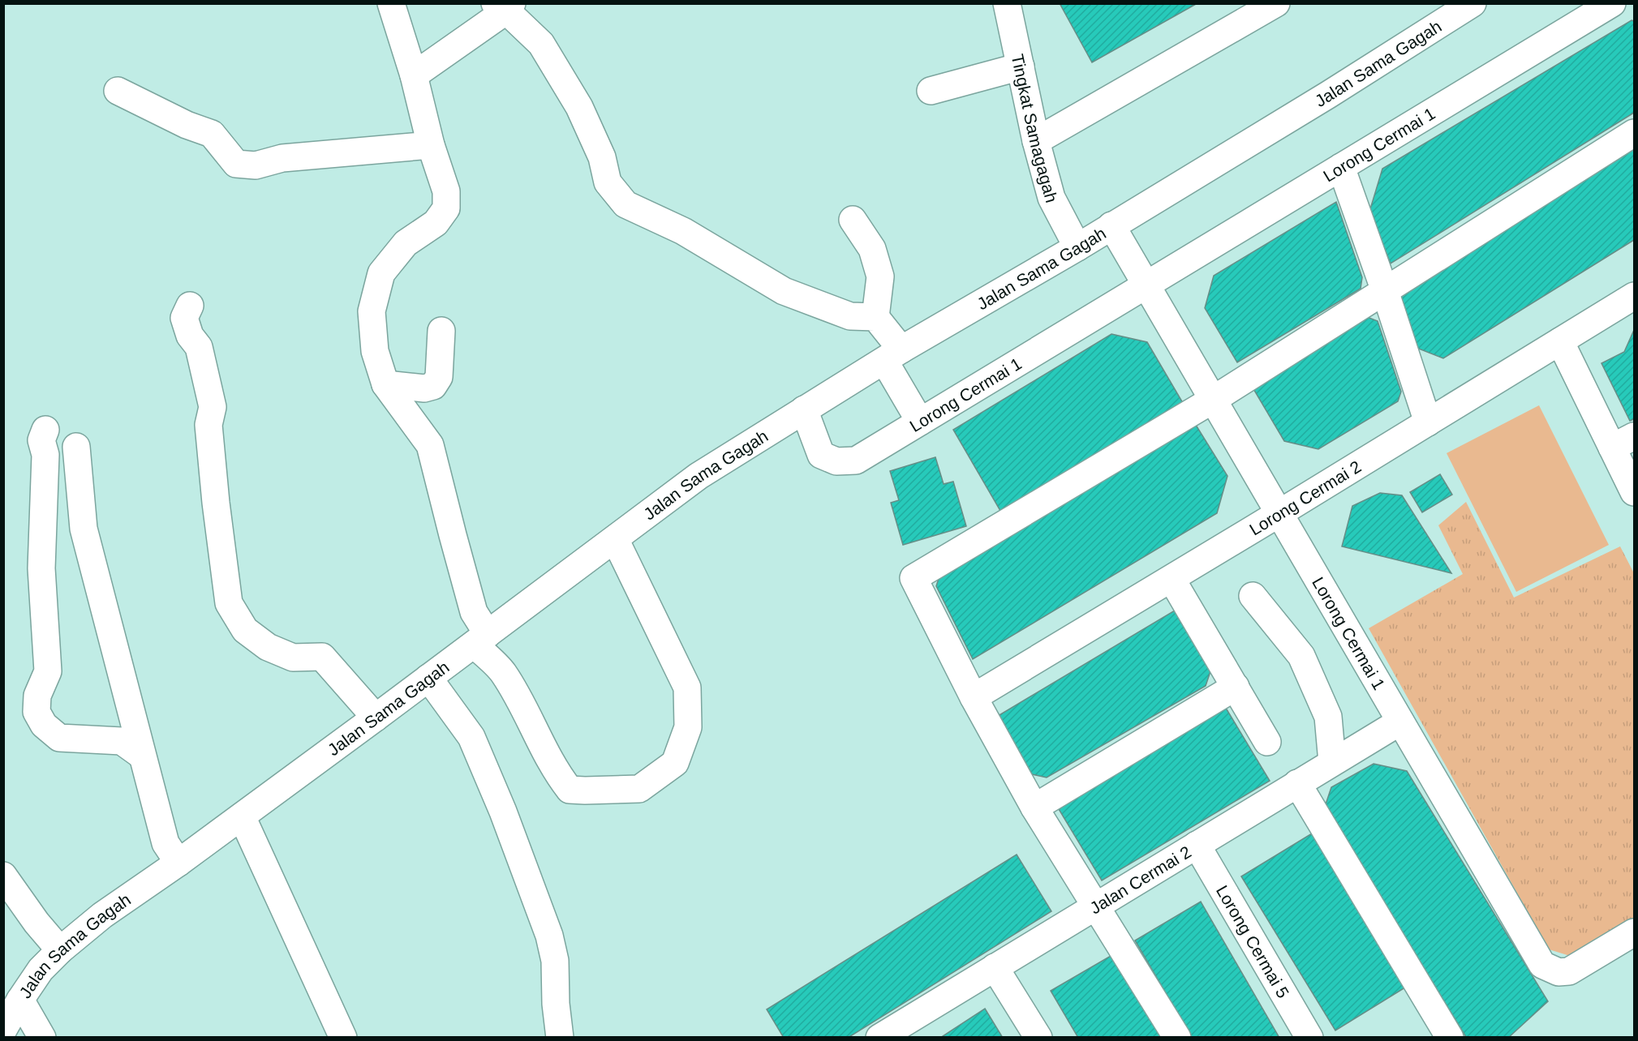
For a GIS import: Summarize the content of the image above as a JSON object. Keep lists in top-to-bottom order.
{
  "streets": {
    "street": [
      "Jalan Sama Gagah",
      "Tingkat Samagagah",
      "Lorong Cermai 1",
      "Lorong Cermai 2",
      "Jalan Cermai 2",
      "Lorong Cermai 5"
    ]
  },
  "crossings": [
    ["Jalan Sama Gagah", "Tingkat Samagagah"],
    ["Jalan Sama Gagah", "Lorong Cermai 1"],
    ["Lorong Cermai 1", "Lorong Cermai 2"],
    ["Lorong Cermai 1", "Jalan Cermai 2"],
    ["Jalan Cermai 2", "Lorong Cermai 5"]
  ]
}
